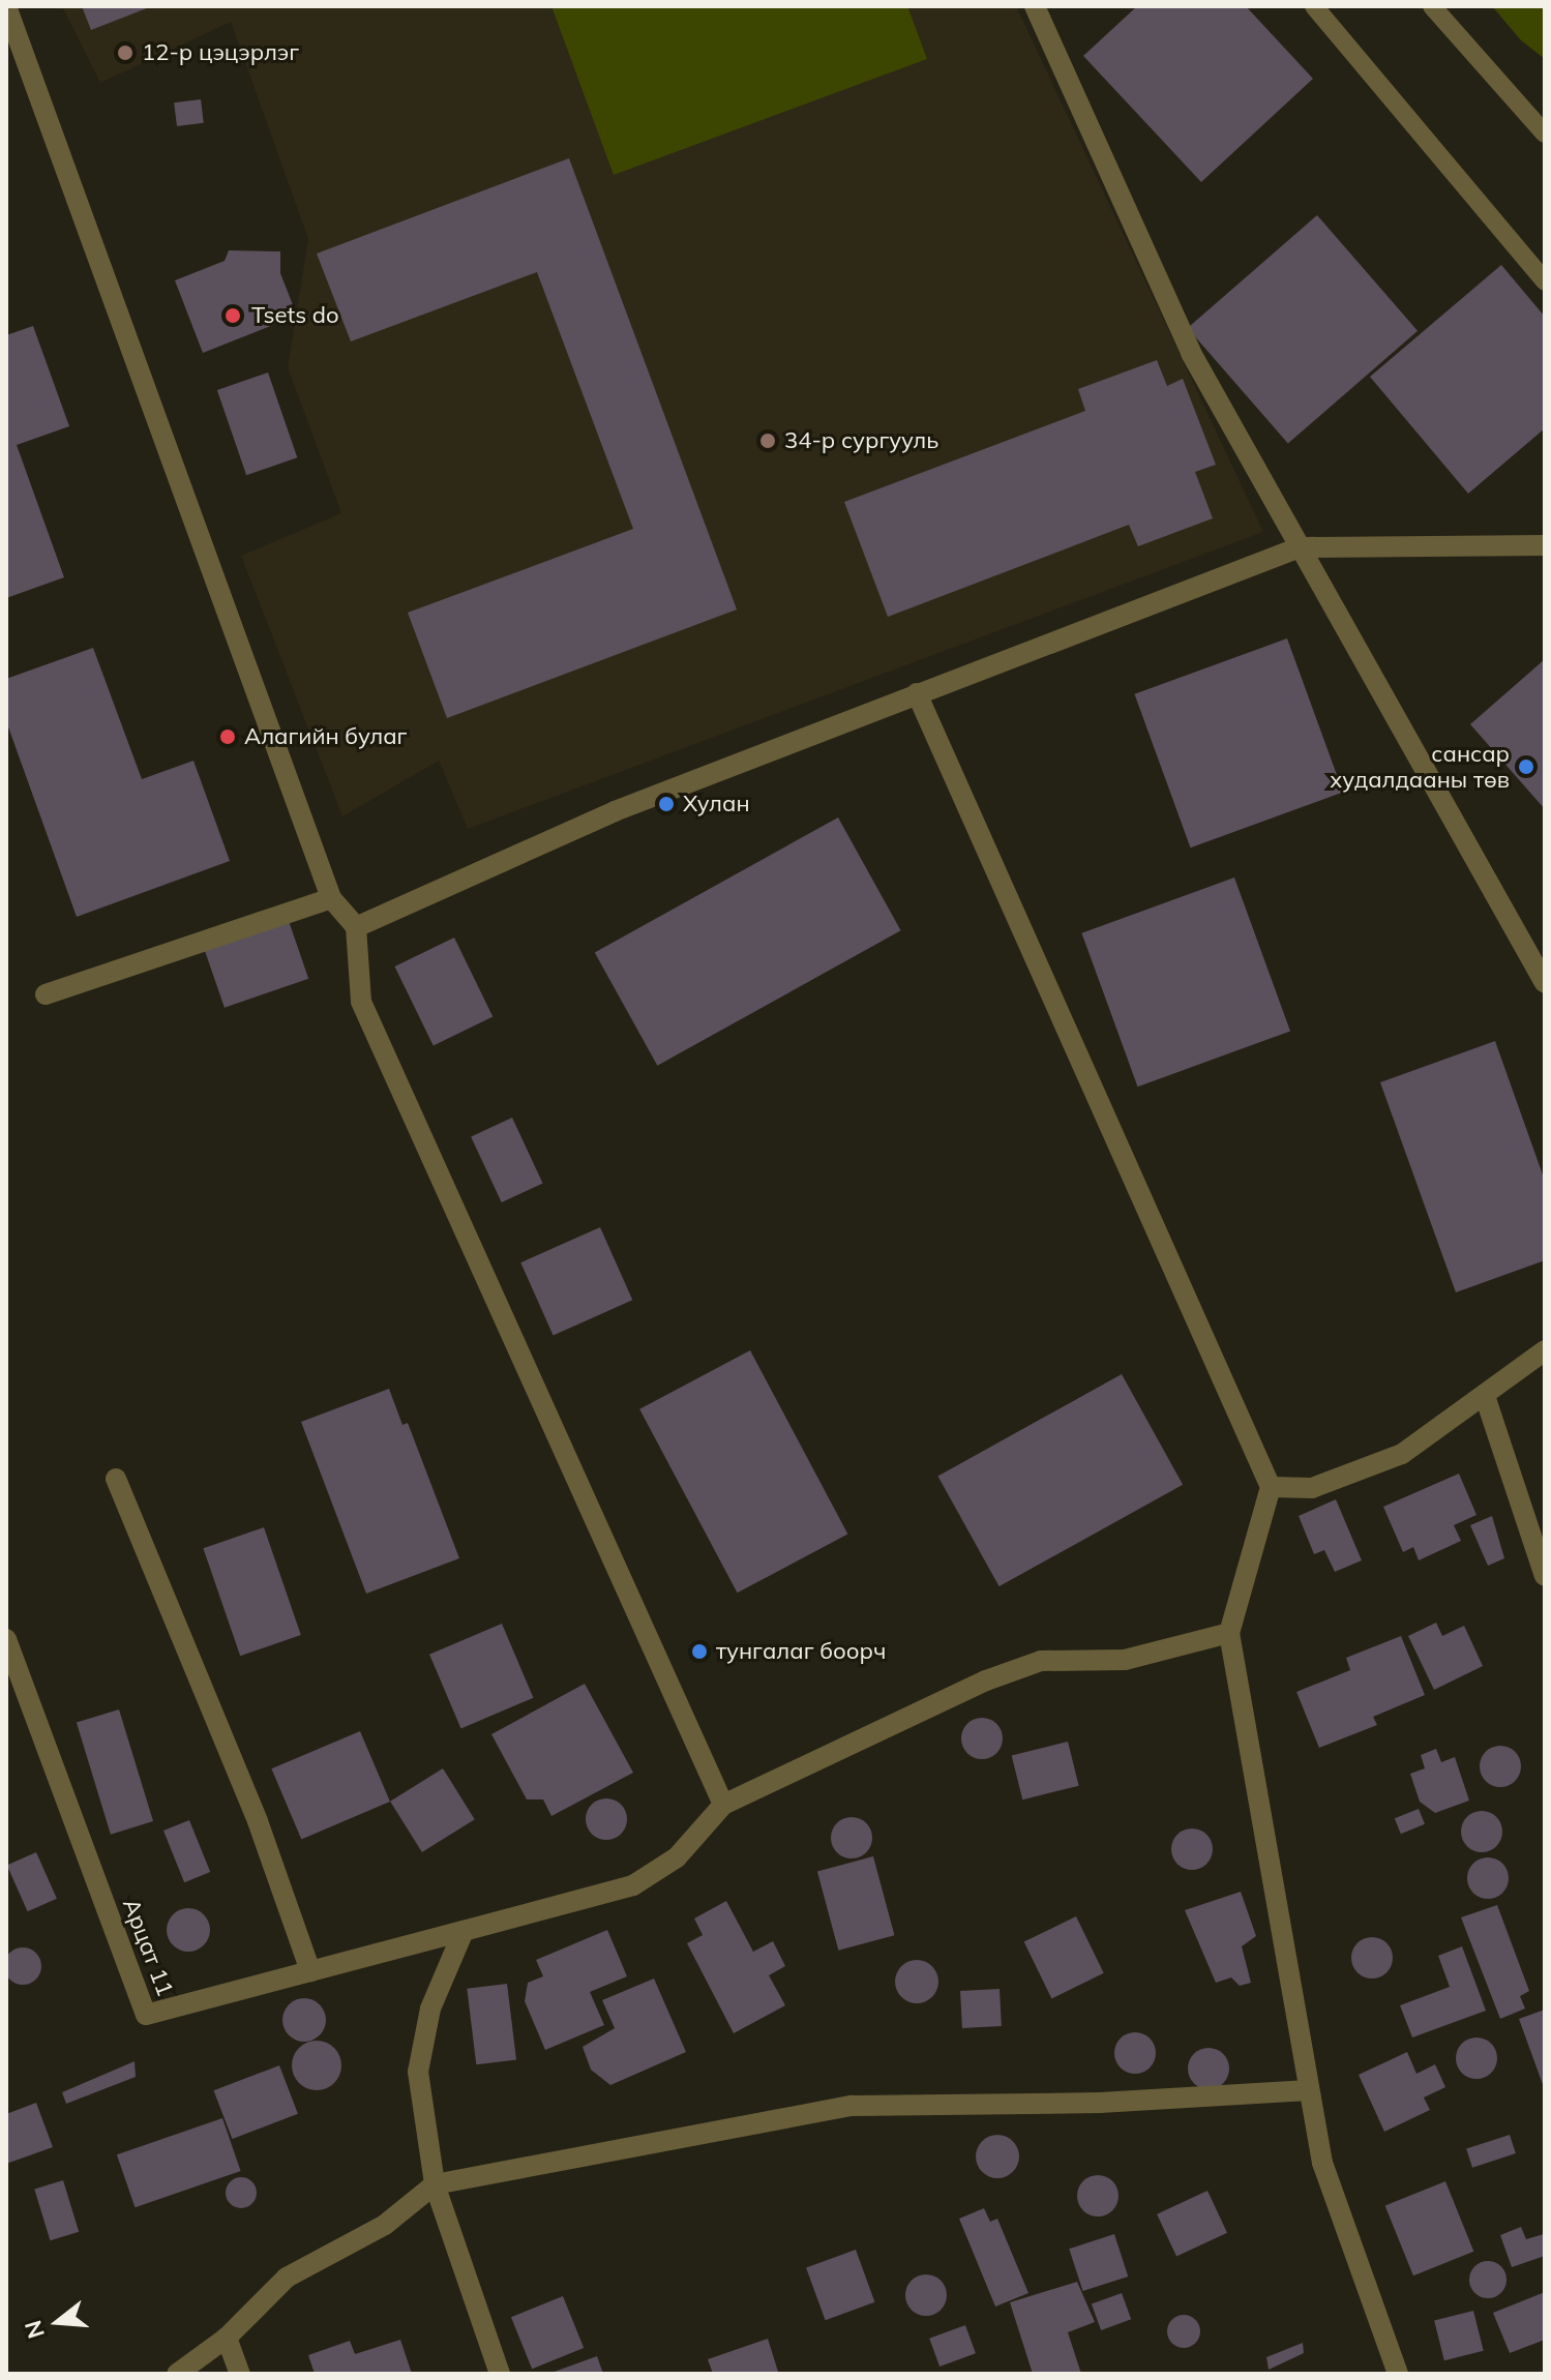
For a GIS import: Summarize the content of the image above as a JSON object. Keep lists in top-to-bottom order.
{
  "streets": {
    "street": ["Арцат 11"]
  },
  "places": [
    "12-р цэцэрлэг",
    "Tsets do",
    "34-р сургууль",
    "Алагийн булаг",
    "сансар худалдааны төв",
    "Хулан",
    "тунгалаг боорч"
  ],
  "north": "left"
}
